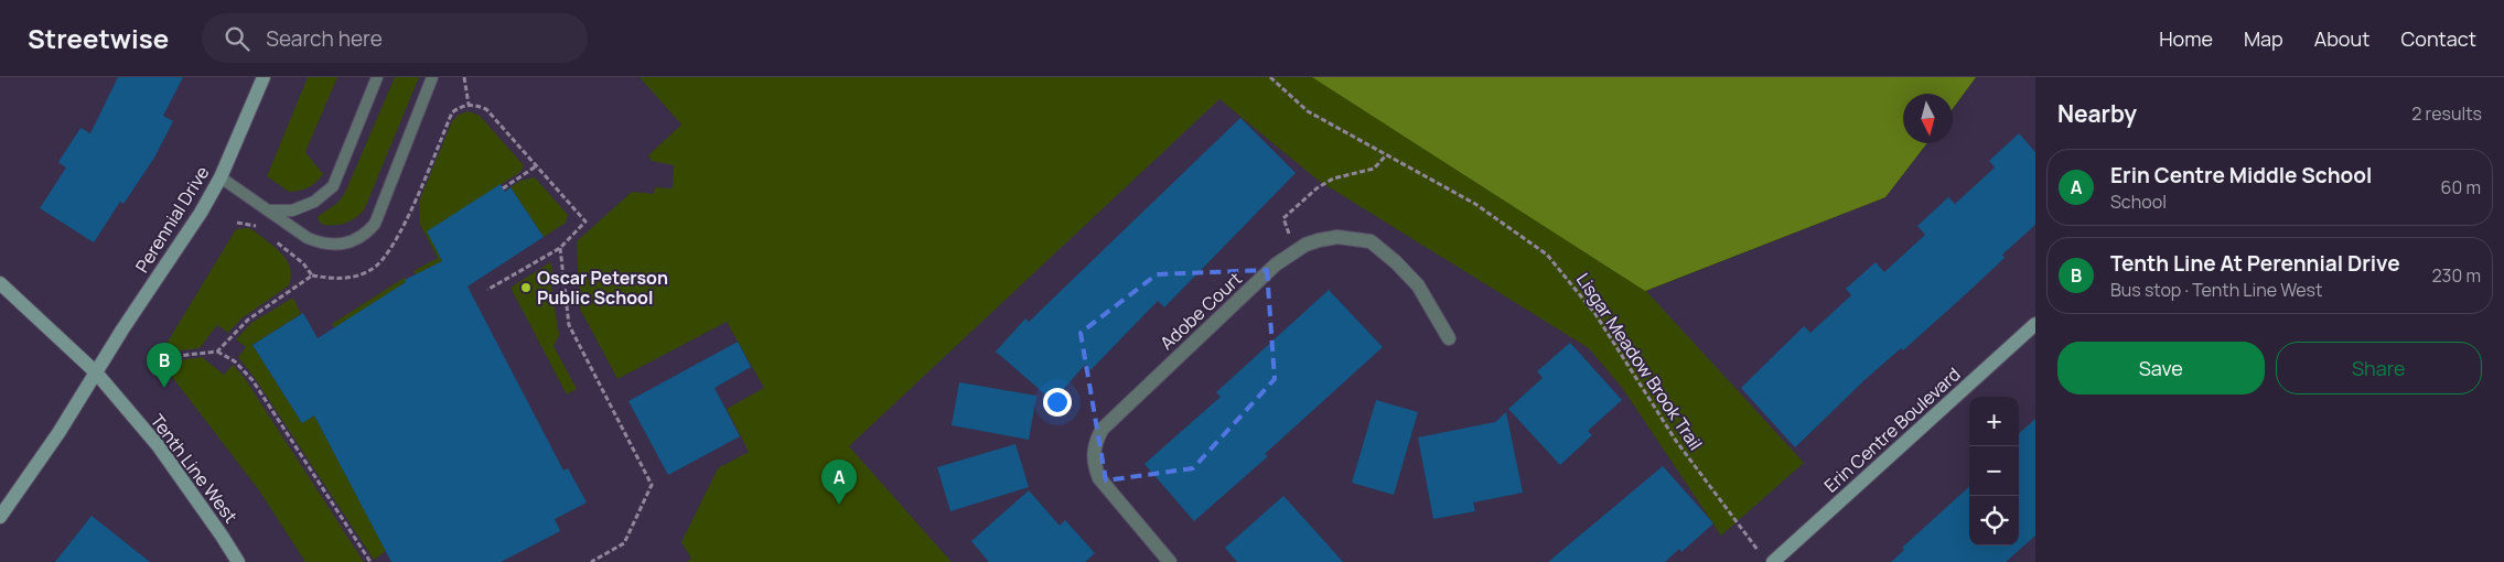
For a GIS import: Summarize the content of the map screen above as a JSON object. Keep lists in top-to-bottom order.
{
  "streets": {
    "street": [
      "Perennial Drive",
      "Adobe Court",
      "Erin Centre Boulevard",
      "Tenth Line West"
    ],
    "path": ["Lisgar Meadow Brook Trail"]
  },
  "crossings": [
    ["Perennial Drive", "Tenth Line West"],
    ["Lisgar Meadow Brook Trail", "Erin Centre Boulevard"]
  ],
  "places": ["Oscar Peterson Public School"],
  "north": "bottom",
  "page": {
    "header": "Streetwise",
    "search": "Search here",
    "nav": [
      "Home",
      "Map",
      "About",
      "Contact"
    ],
    "heading": ["Nearby", "2 results"],
    "list": [
      {
        "mark": "A",
        "name": "Erin Centre Middle School",
        "note": "School",
        "value": "60 m"
      },
      {
        "mark": "B",
        "name": "Tenth Line At Perennial Drive",
        "note": "Bus stop · Tenth Line West",
        "value": "230 m"
      }
    ],
    "buttons": ["Save", "Share"],
    "pins": ["B", "A"],
    "map_buttons": ["+", "−"]
  }
}
